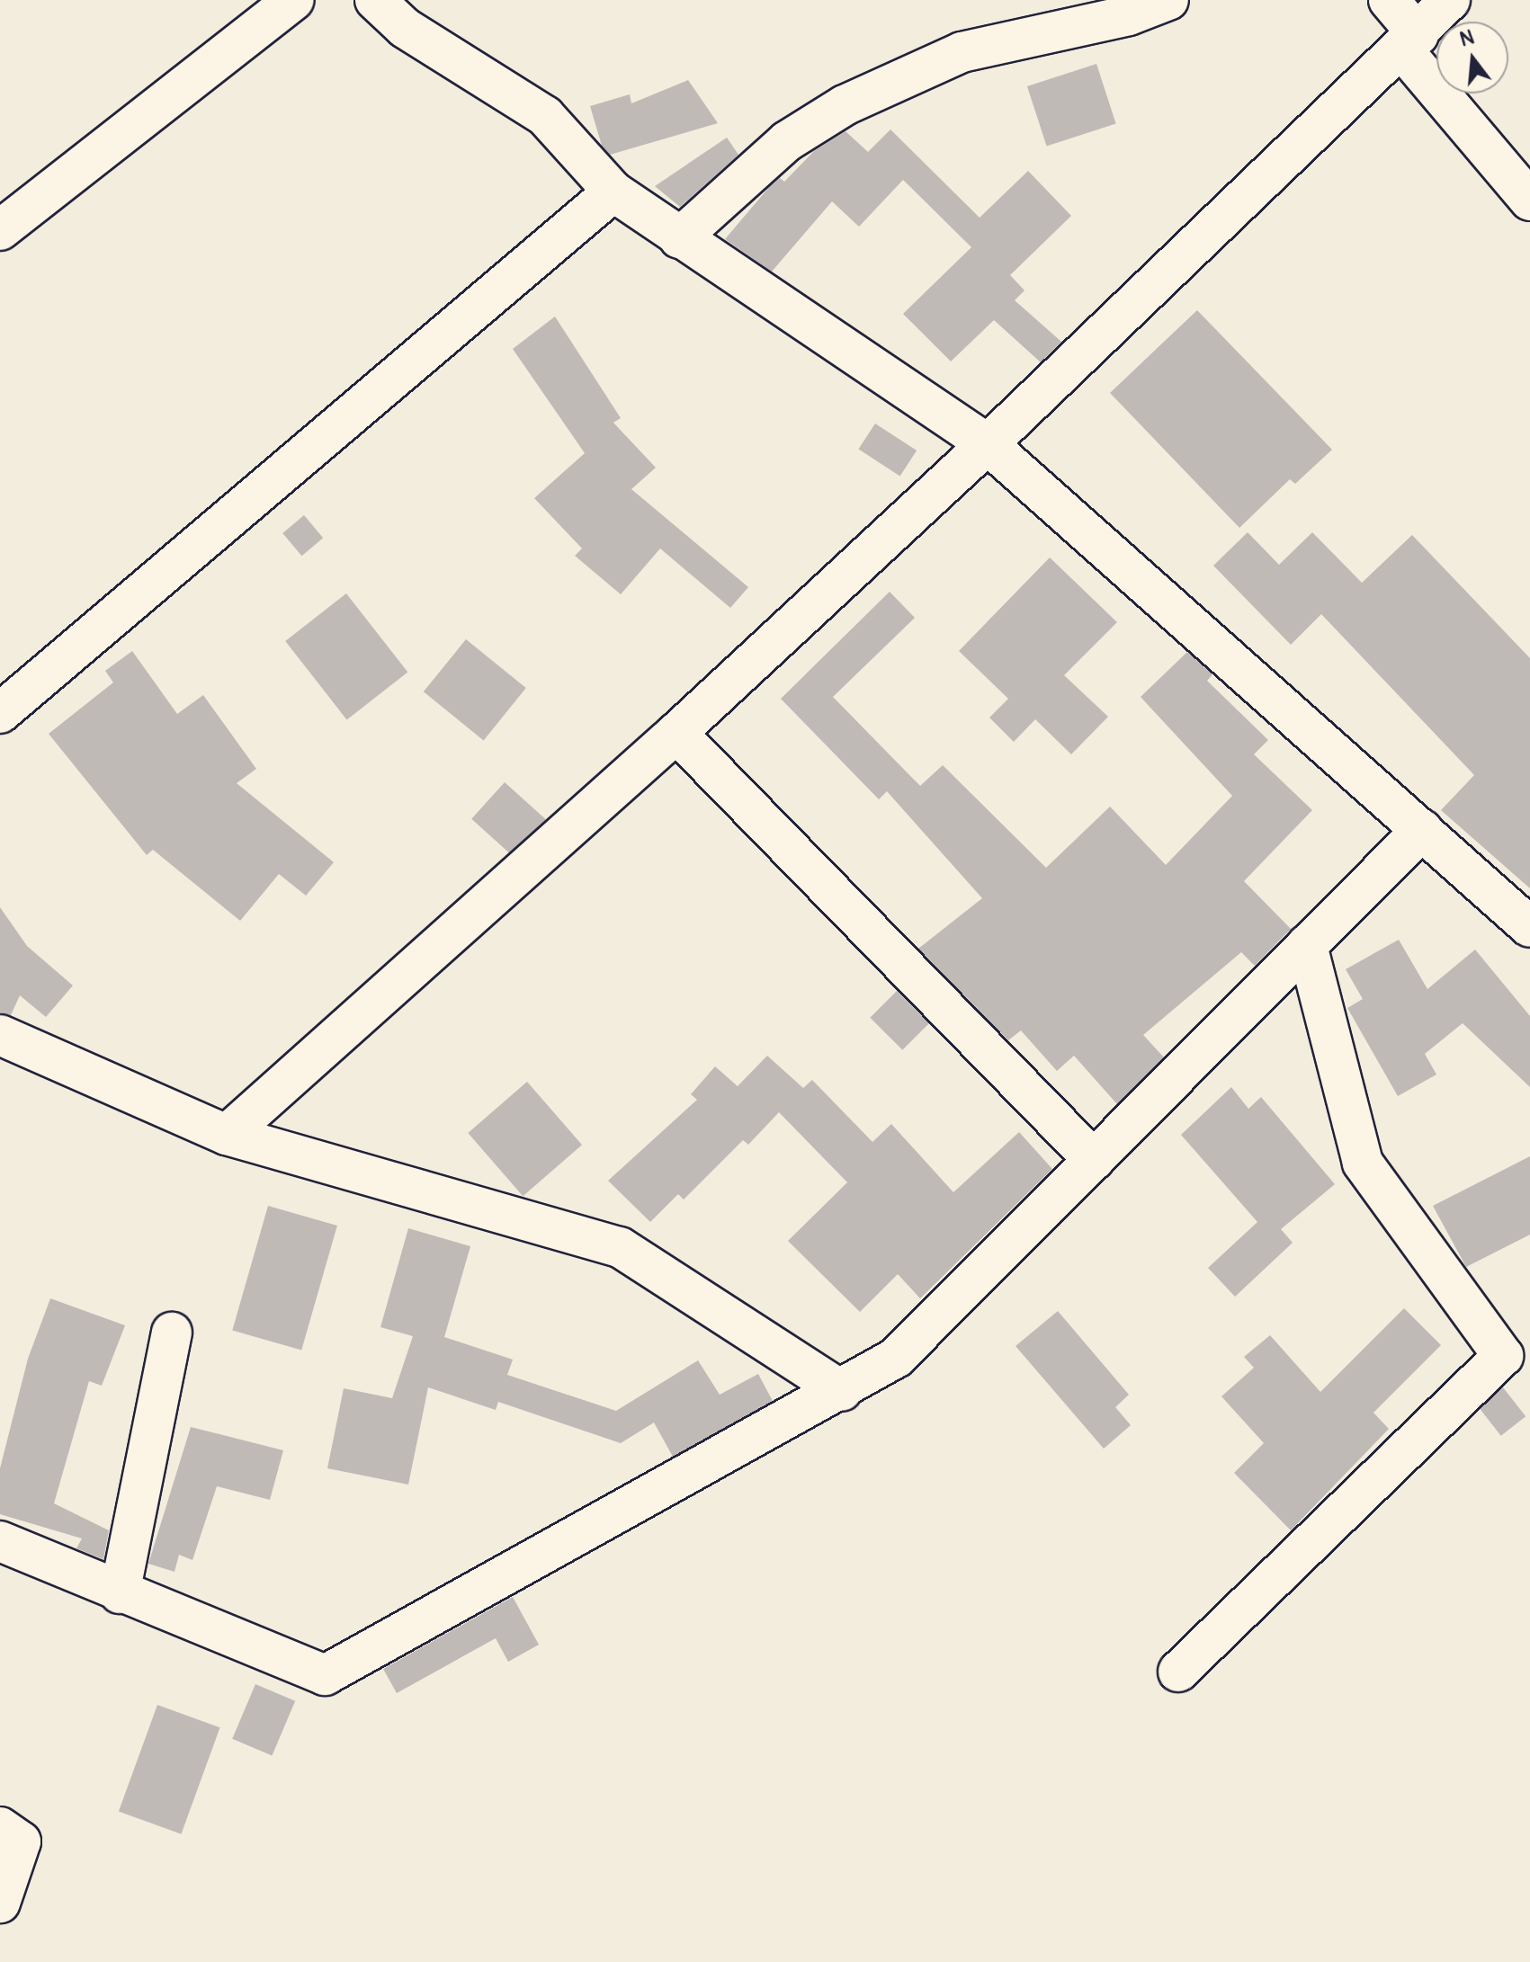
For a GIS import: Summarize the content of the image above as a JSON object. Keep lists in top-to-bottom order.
{
  "north": "top"
}
